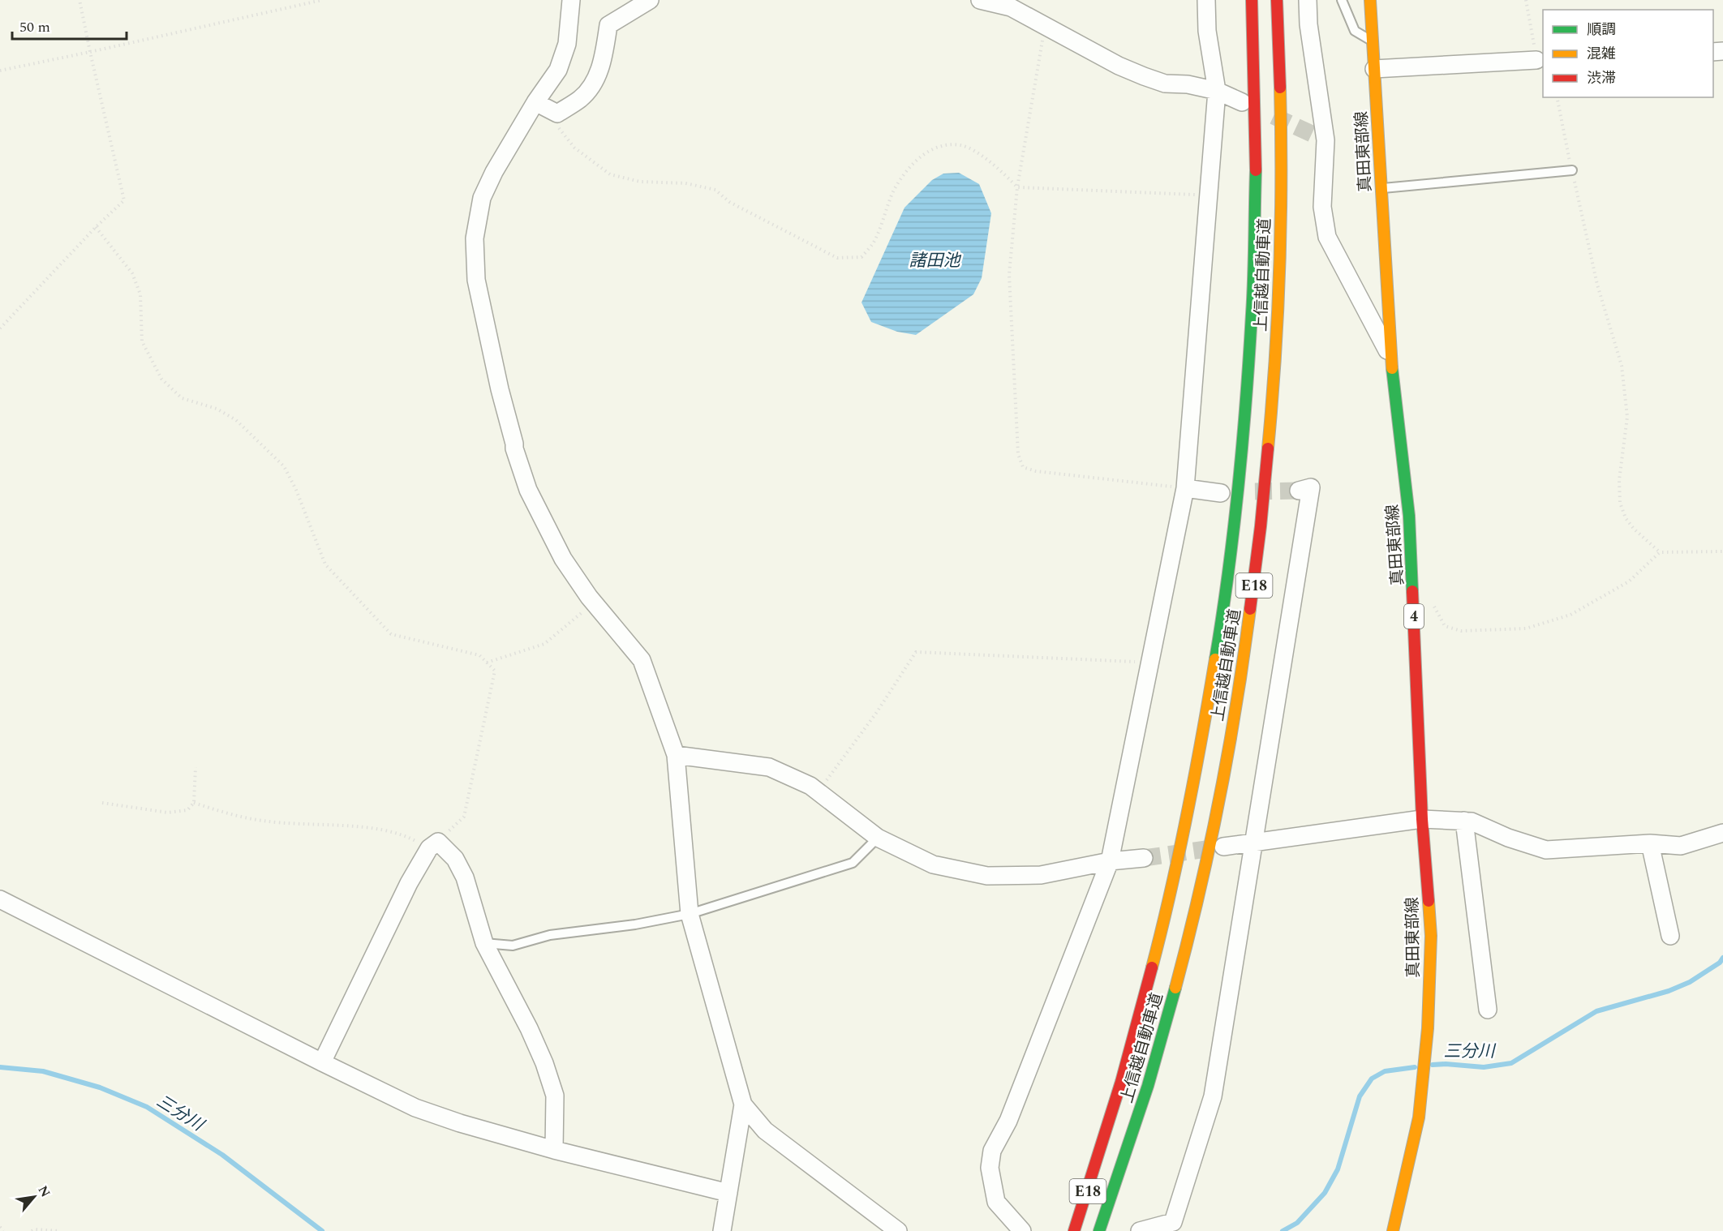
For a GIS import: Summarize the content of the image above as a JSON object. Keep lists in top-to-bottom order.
{
  "streets": {
    "main road": [
      "真田東部線",
      "上信越自動車道",
      "E18",
      "4"
    ]
  },
  "water": ["諸田池", "三分川"],
  "legend": ["順調", "混雑", "渋滞"],
  "scale_bar": "50 m",
  "north": "top right"
}
